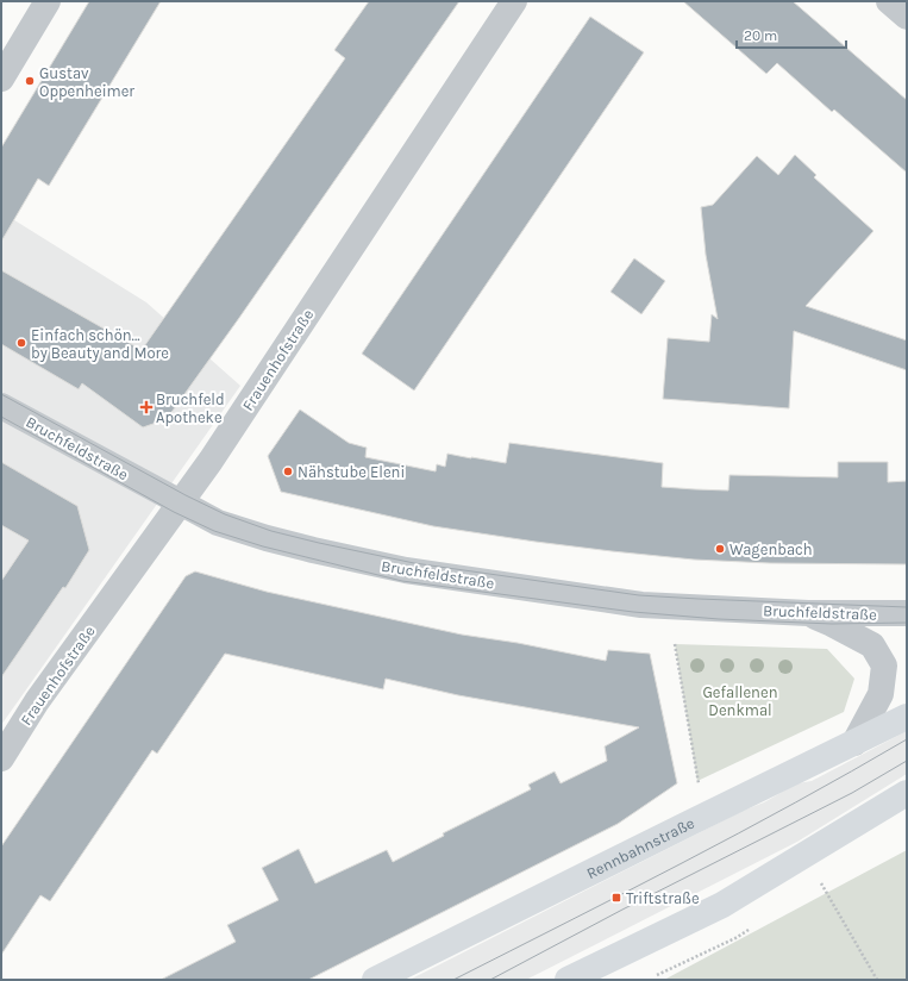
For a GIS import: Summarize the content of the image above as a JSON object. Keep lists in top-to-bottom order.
{
  "streets": {
    "main road": ["Rennbahnstraße"],
    "street": ["Frauenhofstraße", "Bruchfeldstraße"]
  },
  "crossings": [
    ["Frauenhofstraße", "Bruchfeldstraße"]
  ],
  "parks": ["Gefallenen Denkmal"],
  "places": {
    "other": [
      "Gustav Oppenheimer",
      "Einfach schön... by Beauty and More",
      "Nähstube Eleni",
      "Wagenbach"
    ],
    "health": ["Bruchfeld Apotheke"],
    "transit": ["Triftstraße"]
  },
  "scale_bar": "20 m"
}
